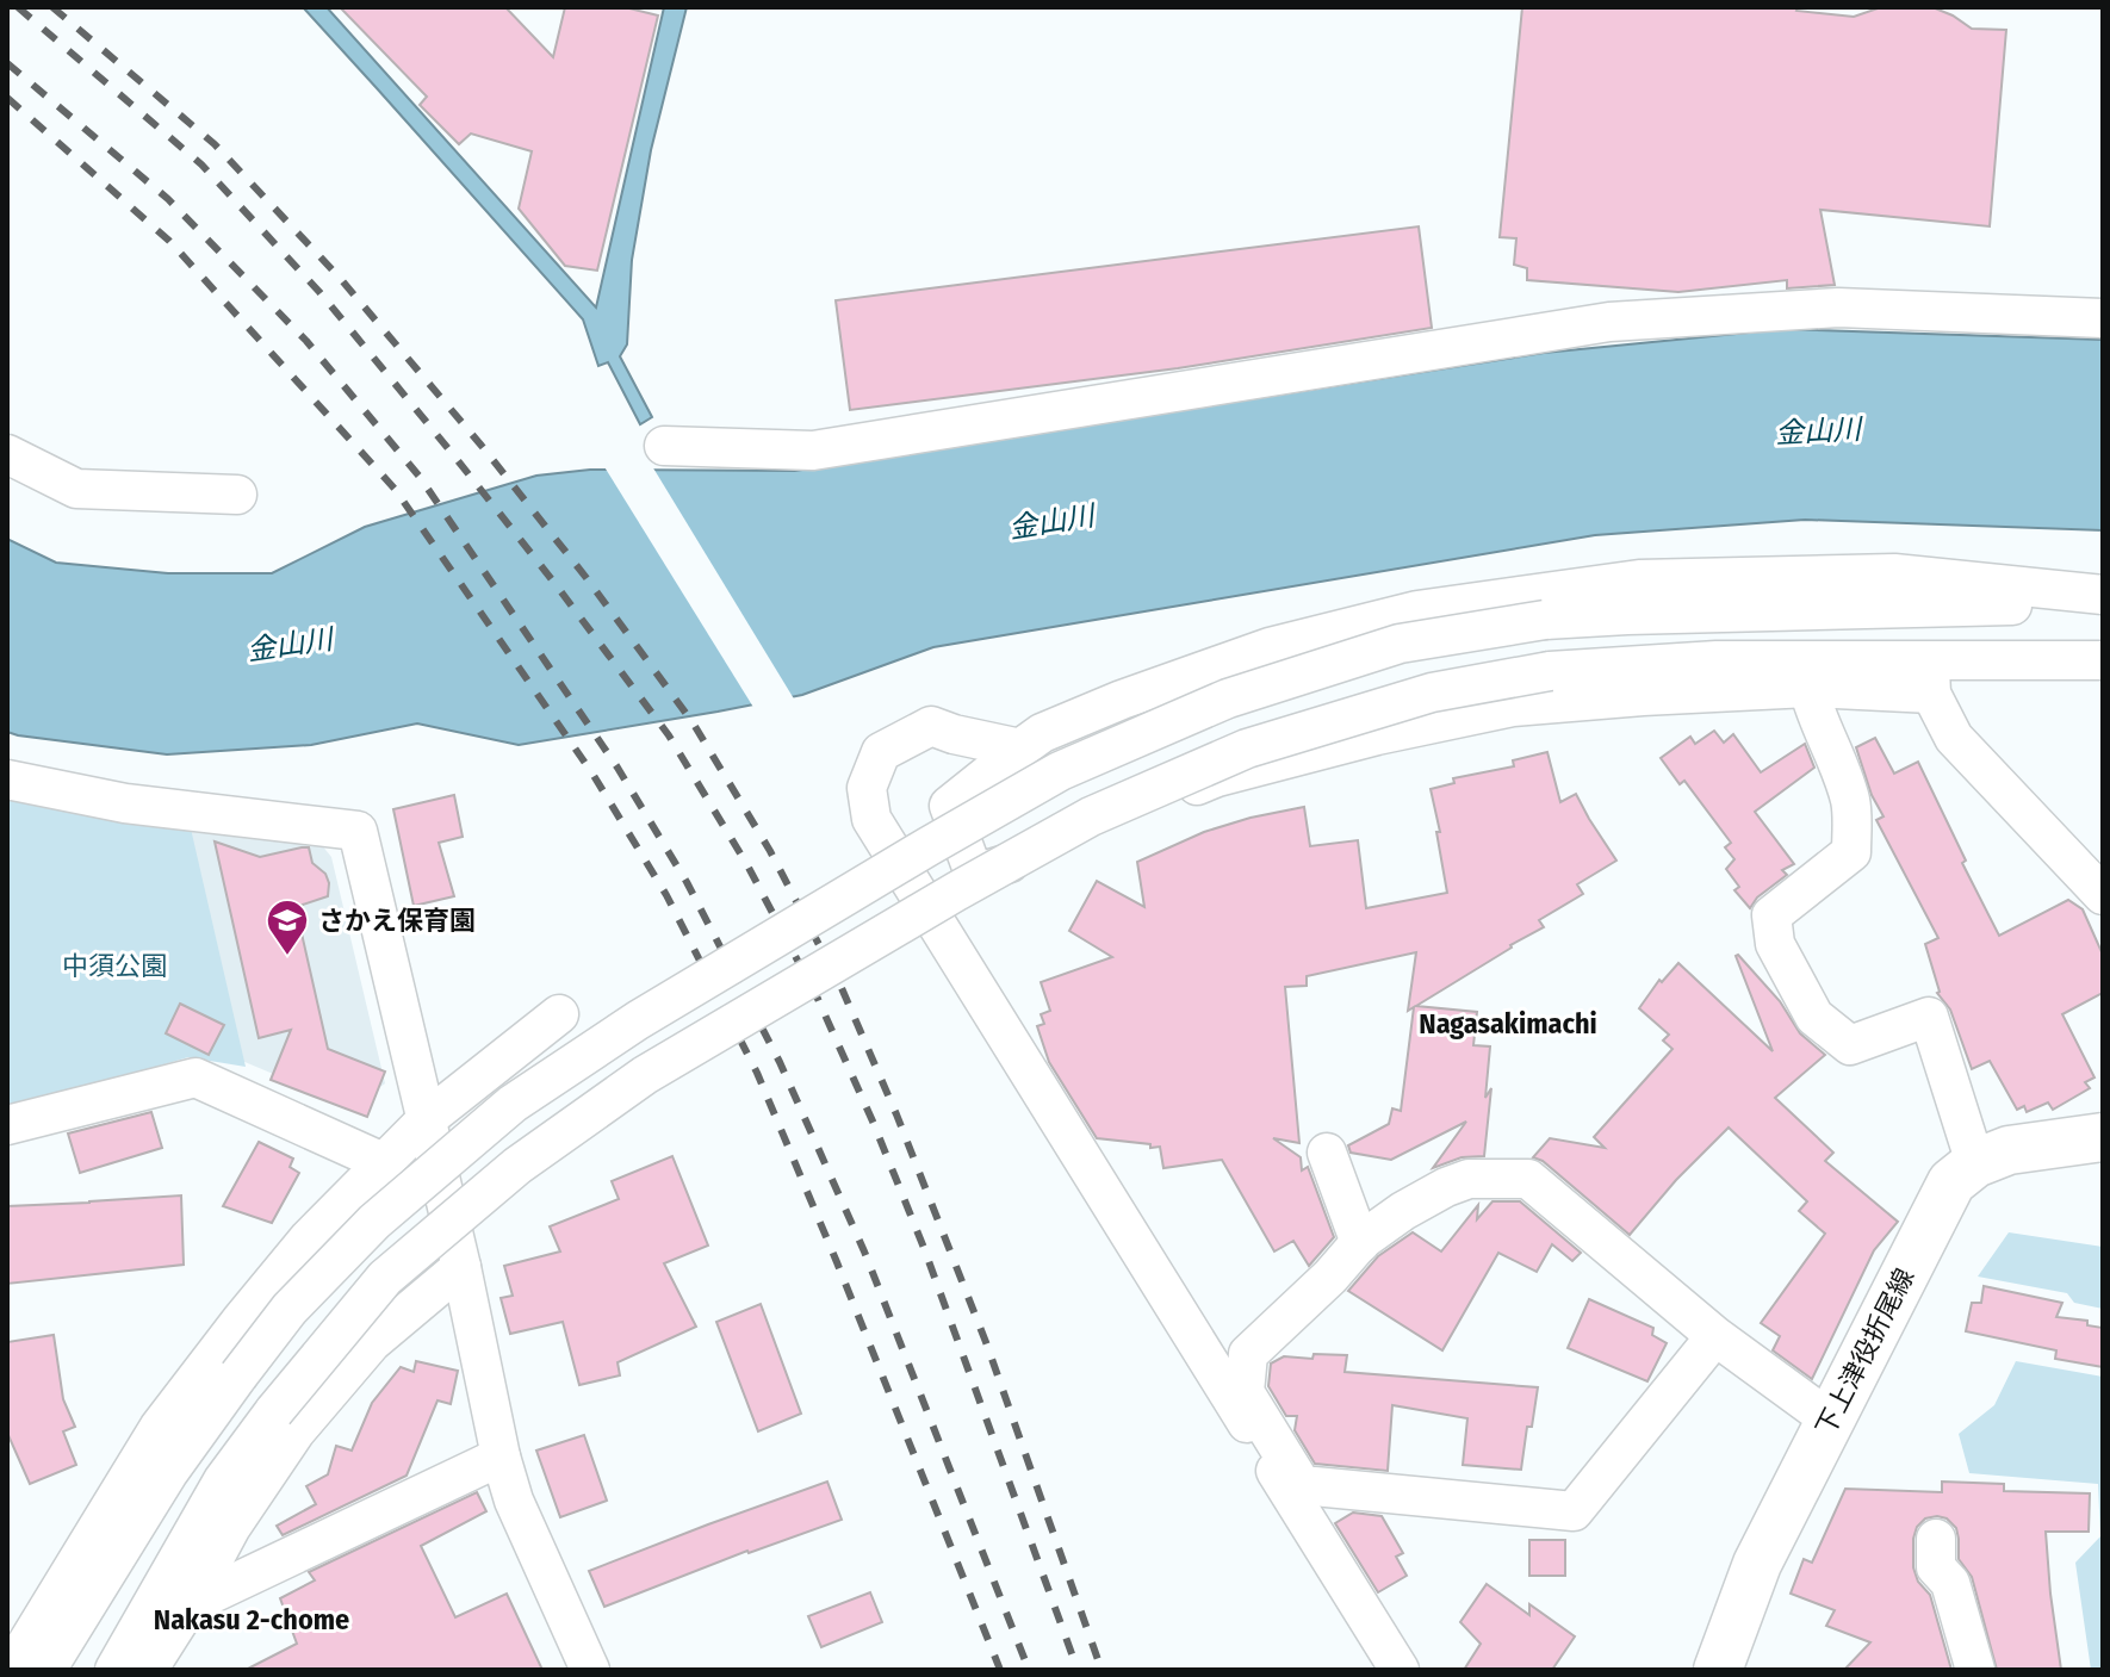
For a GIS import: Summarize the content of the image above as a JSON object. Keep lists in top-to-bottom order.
{
  "streets": {
    "main road": ["下上津役折尾線"]
  },
  "districts": ["Nagasakimachi", "Nakasu 2-chome"],
  "water": ["金山川"],
  "parks": ["中須公園"],
  "places": {
    "school or university": ["さかえ保育園"]
  }
}
